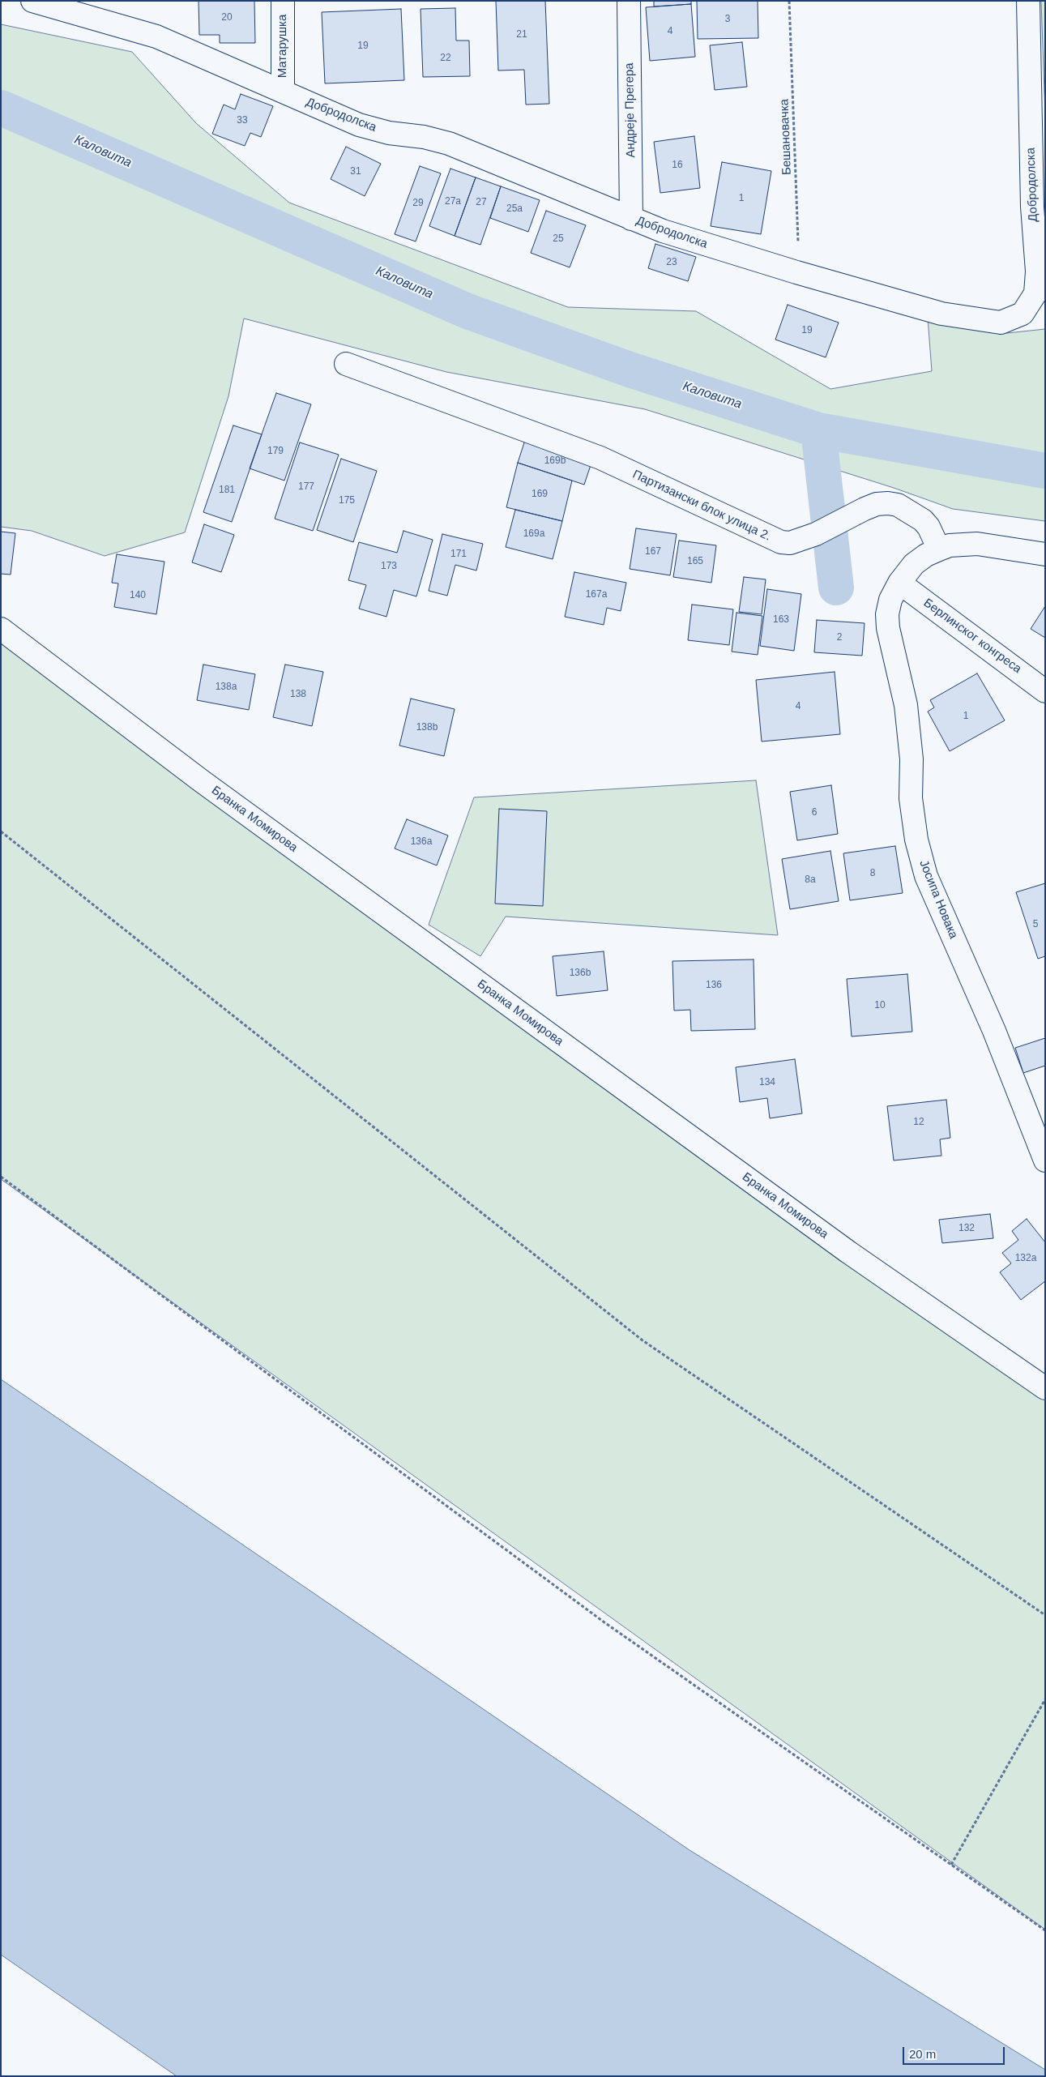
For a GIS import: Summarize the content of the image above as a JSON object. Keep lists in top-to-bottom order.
{
  "streets": {
    "street": [
      "Матарушка",
      "Андреје Прегера",
      "Добродолска",
      "Партизански блок улица 2.",
      "Берлинског конгреса",
      "Бранка Момирова",
      "Јосипа Новака"
    ],
    "path": ["Бешановачка"]
  },
  "crossings": [
    ["Матарушка", "Добродолска"],
    ["Андреје Прегера", "Добродолска"],
    ["Добродолска", "Бешановачка"],
    ["Партизански блок улица 2.", "Јосипа Новака"],
    ["Берлинског конгреса", "Јосипа Новака"]
  ],
  "water": ["Каловита"],
  "house_numbers": [
    "20",
    "3",
    "4",
    "21",
    "19",
    "22",
    "33",
    "16",
    "31",
    "1",
    "27a",
    "27",
    "29",
    "25a",
    "25",
    "23",
    "19",
    "179",
    "169b",
    "177",
    "181",
    "169",
    "175",
    "169a",
    "167",
    "171",
    "165",
    "173",
    "167a",
    "140",
    "163",
    "2",
    "138a",
    "138",
    "4",
    "1",
    "138b",
    "6",
    "136a",
    "8",
    "8a",
    "5",
    "136b",
    "136",
    "10",
    "134",
    "12",
    "132",
    "132a"
  ],
  "scale_bar": "20 m"
}
